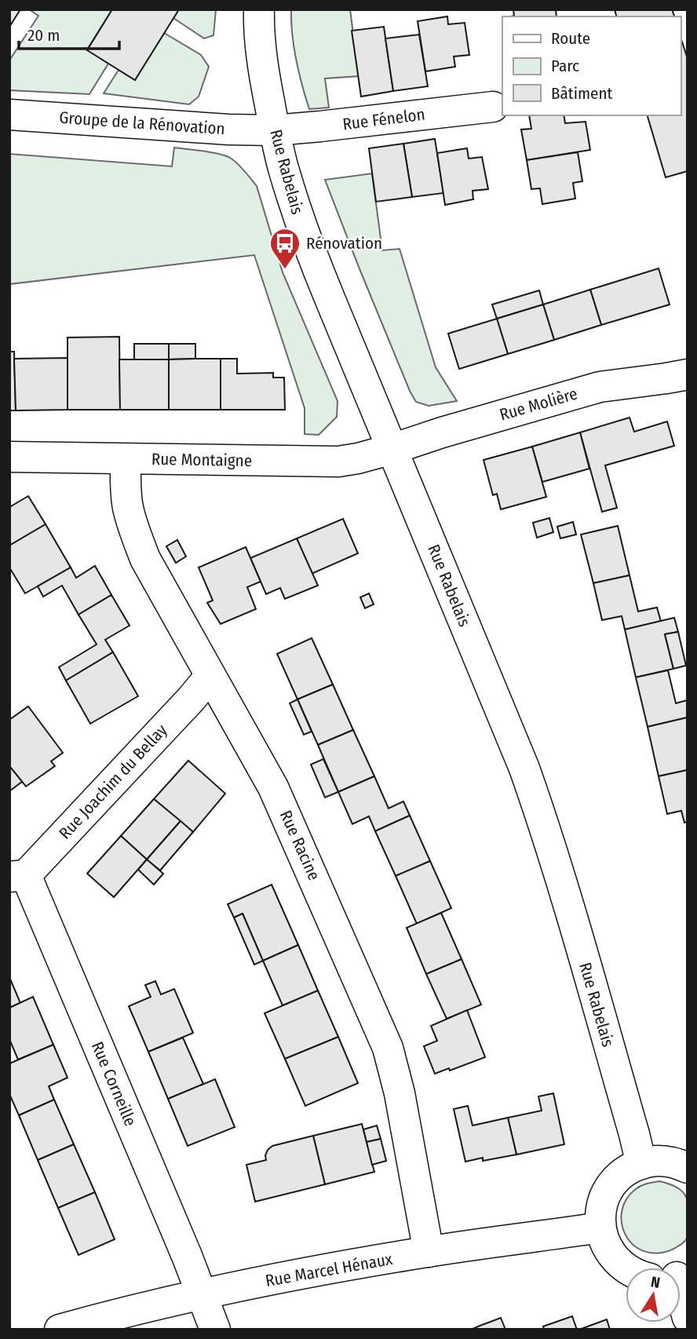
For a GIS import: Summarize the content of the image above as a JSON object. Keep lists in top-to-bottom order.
{
  "streets": {
    "street": [
      "Rue Fénelon",
      "Groupe de la Rénovation",
      "Rue Rabelais",
      "Rue Molière",
      "Rue Montaigne",
      "Rue Joachim du Bellay",
      "Rue Racine",
      "Rue Corneille",
      "Rue Marcel Hénaux"
    ]
  },
  "crossings": [
    ["Rue Fénelon", "Groupe de la Rénovation"],
    ["Rue Fénelon", "Rue Rabelais"],
    ["Groupe de la Rénovation", "Rue Rabelais"],
    ["Rue Rabelais", "Rue Molière"],
    ["Rue Rabelais", "Rue Montaigne"],
    ["Rue Molière", "Rue Montaigne"],
    ["Rue Montaigne", "Rue Racine"],
    ["Rue Joachim du Bellay", "Rue Racine"],
    ["Rue Joachim du Bellay", "Rue Corneille"],
    ["Rue Racine", "Rue Marcel Hénaux"],
    ["Rue Corneille", "Rue Marcel Hénaux"]
  ],
  "places": {
    "bus stop": ["Rénovation"]
  },
  "legend": ["Route", "Parc", "Bâtiment"],
  "scale_bar": "20 m",
  "north": "top"
}
